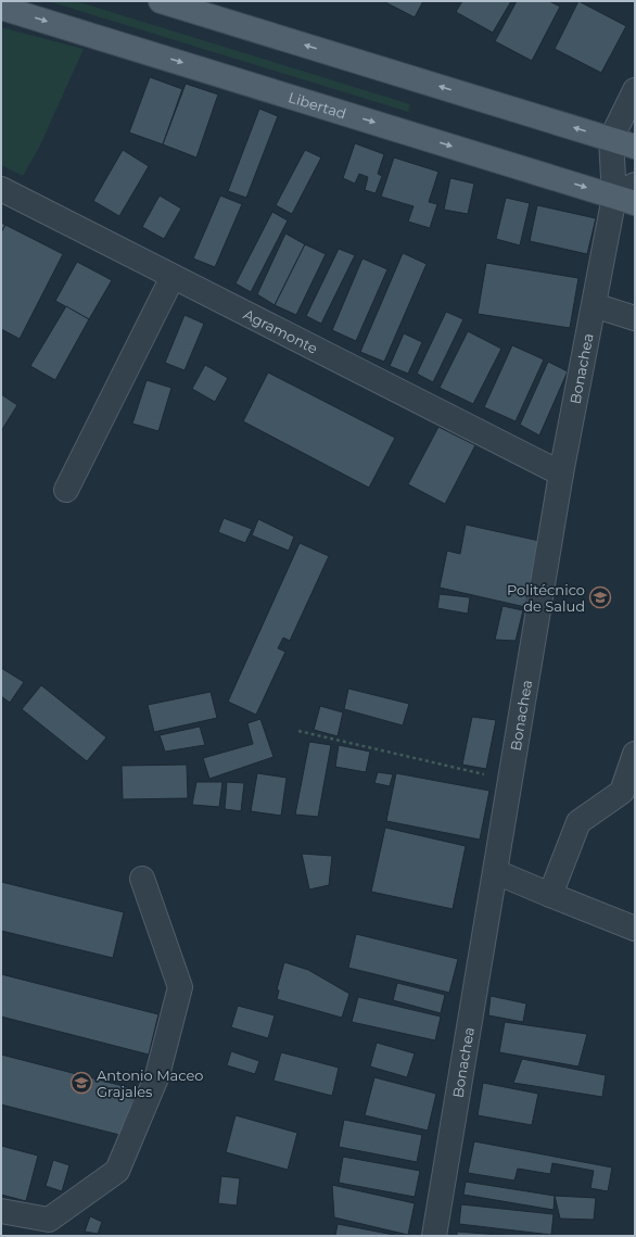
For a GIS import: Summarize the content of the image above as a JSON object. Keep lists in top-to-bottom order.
{
  "streets": {
    "main road": ["Libertad"],
    "street": ["Agramonte", "Bonachea"]
  },
  "crossings": [
    ["Libertad", "Bonachea"],
    ["Agramonte", "Bonachea"]
  ],
  "places": {
    "school or university": ["Politécnico de Salud", "Antonio Maceo Grajales"]
  }
}
